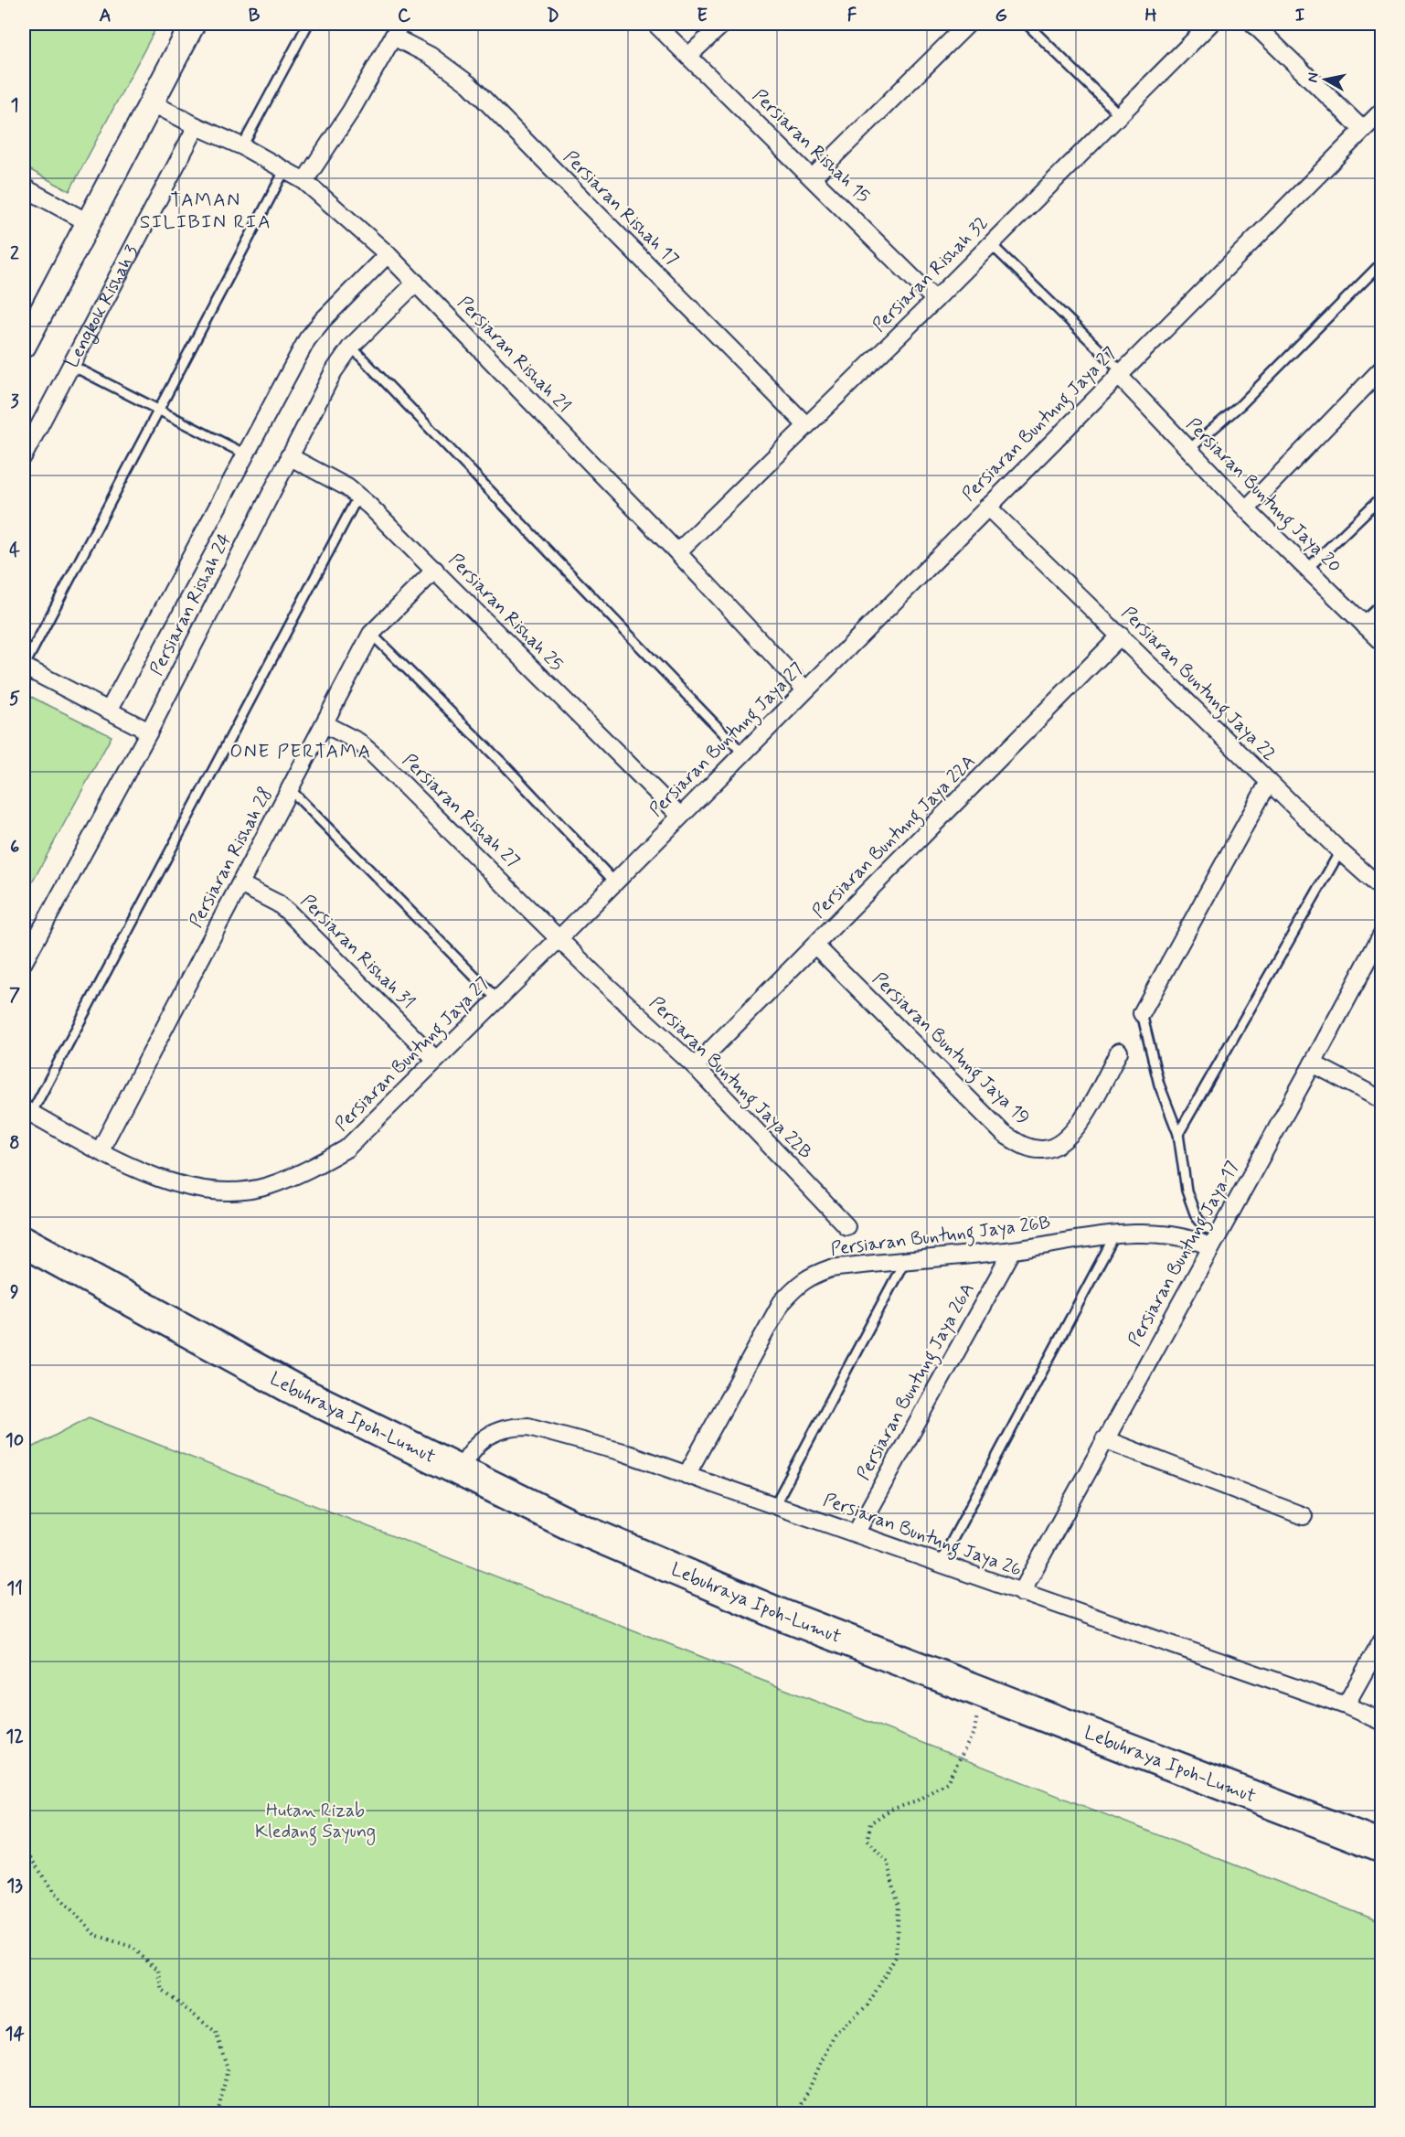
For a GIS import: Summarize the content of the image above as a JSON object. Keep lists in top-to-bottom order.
{
  "streets": {
    "highway": ["Lebuhraya Ipoh-Lumut"],
    "street": [
      "Persiaran Rishah 15",
      "Persiaran Rishah 17",
      "Persiaran Rishah 32",
      "Lengkok Rishah 3",
      "Persiaran Rishah 21",
      "Persiaran Buntung Jaya 27",
      "Persiaran Buntung Jaya 20",
      "Persiaran Rishah 24",
      "Persiaran Rishah 25",
      "Persiaran Buntung Jaya 22",
      "Persiaran Rishah 27",
      "Persiaran Buntung Jaya 22A",
      "Persiaran Rishah 28",
      "Persiaran Rishah 31",
      "Persiaran Buntung Jaya 19",
      "Persiaran Buntung Jaya 22B",
      "Persiaran Buntung Jaya 26B",
      "Persiaran Buntung Jaya 17",
      "Persiaran Buntung Jaya 26A",
      "Persiaran Buntung Jaya 26"
    ]
  },
  "crossings": [
    ["Persiaran Rishah 15", "Persiaran Rishah 32"],
    ["Persiaran Rishah 17", "Persiaran Rishah 32"],
    ["Persiaran Rishah 32", "Persiaran Rishah 21"],
    ["Persiaran Rishah 32", "Persiaran Buntung Jaya 20"],
    ["Lengkok Rishah 3", "Persiaran Rishah 21"],
    ["Persiaran Rishah 21", "Persiaran Buntung Jaya 27"],
    ["Persiaran Rishah 21", "Persiaran Rishah 24"],
    ["Persiaran Buntung Jaya 27", "Persiaran Buntung Jaya 20"],
    ["Persiaran Buntung Jaya 27", "Persiaran Rishah 25"],
    ["Persiaran Buntung Jaya 27", "Persiaran Buntung Jaya 22"],
    ["Persiaran Buntung Jaya 27", "Persiaran Rishah 27"],
    ["Persiaran Buntung Jaya 27", "Persiaran Rishah 28"],
    ["Persiaran Buntung Jaya 27", "Persiaran Rishah 31"],
    ["Persiaran Buntung Jaya 27", "Persiaran Buntung Jaya 22B"],
    ["Persiaran Rishah 24", "Persiaran Rishah 25"],
    ["Persiaran Rishah 25", "Persiaran Rishah 28"],
    ["Persiaran Buntung Jaya 22", "Persiaran Buntung Jaya 22A"],
    ["Persiaran Rishah 27", "Persiaran Rishah 28"],
    ["Persiaran Rishah 27", "Persiaran Buntung Jaya 22B"],
    ["Persiaran Buntung Jaya 22A", "Persiaran Buntung Jaya 19"],
    ["Persiaran Buntung Jaya 22A", "Persiaran Buntung Jaya 22B"],
    ["Persiaran Rishah 28", "Persiaran Rishah 31"],
    ["Persiaran Buntung Jaya 26B", "Persiaran Buntung Jaya 17"],
    ["Persiaran Buntung Jaya 26B", "Persiaran Buntung Jaya 26A"],
    ["Persiaran Buntung Jaya 26B", "Persiaran Buntung Jaya 26"],
    ["Persiaran Buntung Jaya 17", "Persiaran Buntung Jaya 26"],
    ["Persiaran Buntung Jaya 26A", "Persiaran Buntung Jaya 26"],
    ["Lebuhraya Ipoh-Lumut", "Persiaran Buntung Jaya 26"]
  ],
  "districts": ["TAMAN SILIBIN RIA", "ONE PERTAMA"],
  "parks": ["Hutan Rizab Kledang Sayung"],
  "north": "left",
  "grid": {
    "columns": [
      "A",
      "B",
      "C",
      "D",
      "E",
      "F",
      "G",
      "H",
      "I"
    ],
    "rows": [
      "1",
      "2",
      "3",
      "4",
      "5",
      "6",
      "7",
      "8",
      "9",
      "10",
      "11",
      "12",
      "13",
      "14"
    ]
  }
}
